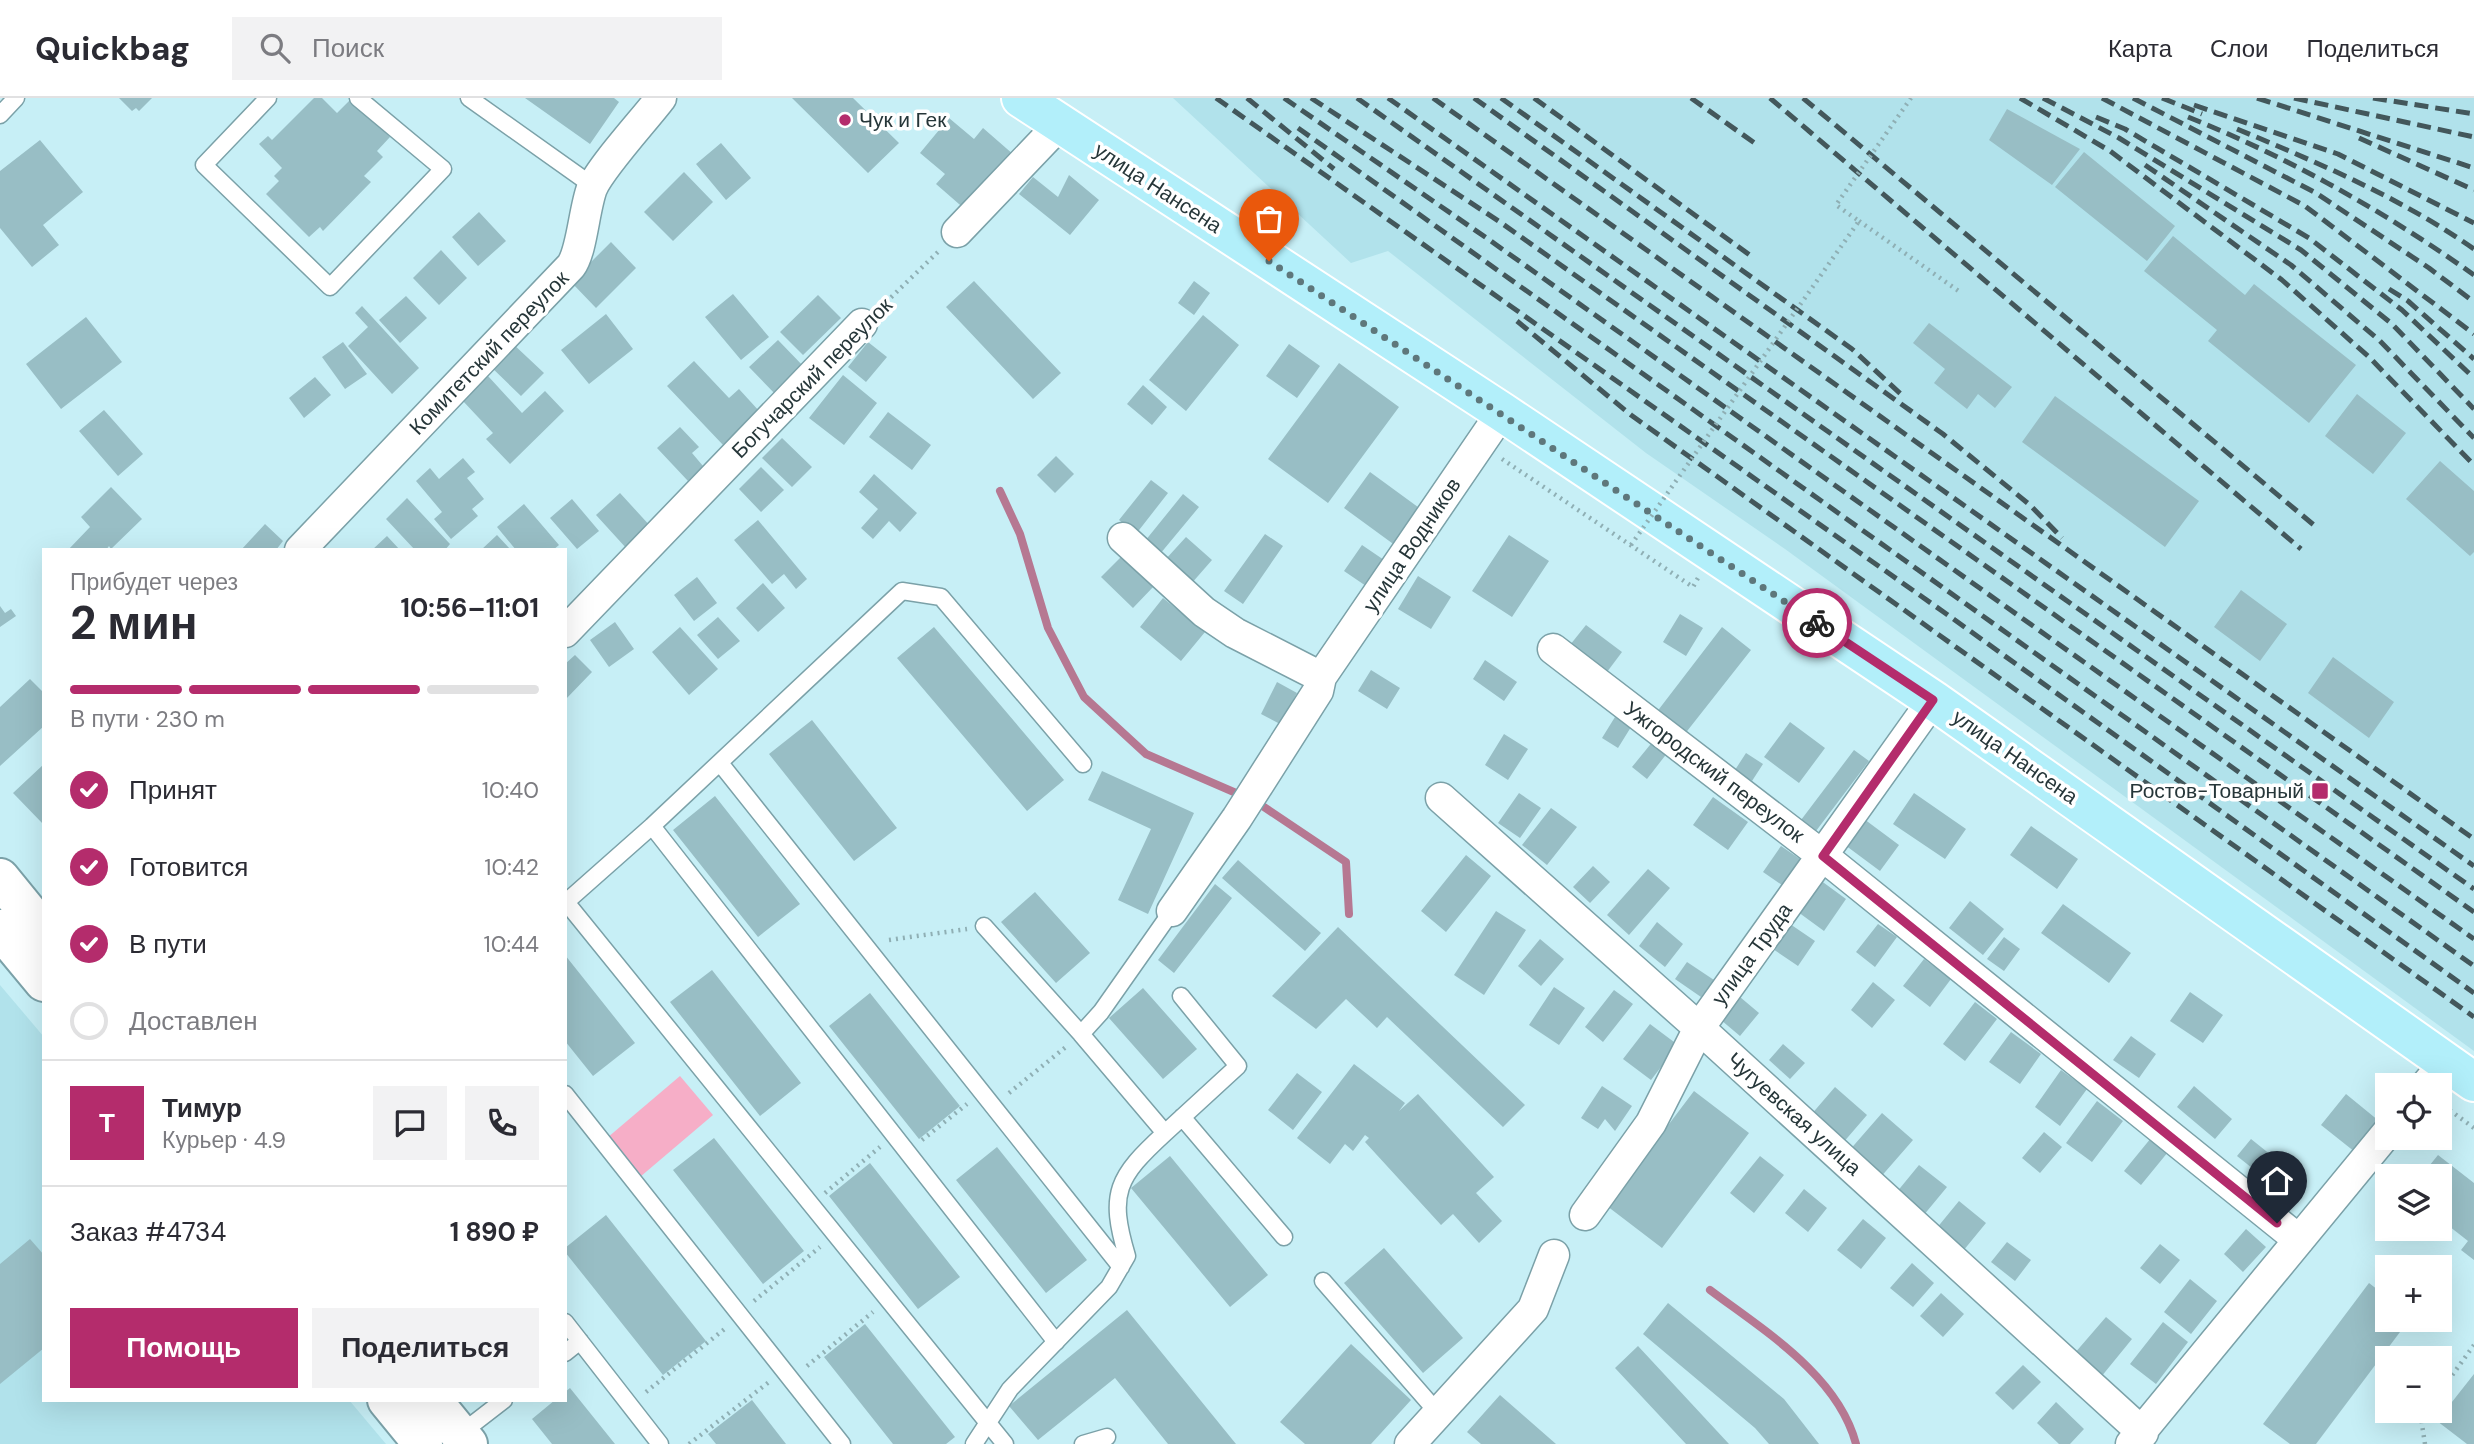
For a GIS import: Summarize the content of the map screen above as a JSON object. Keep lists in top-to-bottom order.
{
  "streets": {
    "main road": ["улица Нансена"],
    "street": [
      "Комитетский переулок",
      "Богучарский переулок",
      "улица Водников",
      "Ужгородский переулок",
      "улица Труда",
      "Чугуевская улица"
    ]
  },
  "crossings": [
    ["улица Нансена", "улица Водников"],
    ["улица Нансена", "улица Труда"],
    ["Ужгородский переулок", "улица Труда"],
    ["улица Труда", "Чугуевская улица"]
  ],
  "places": {
    "other": ["Чук и Гек"],
    "transit": ["Ростов-Товарный"]
  },
  "page": {
    "header": "Quickbag",
    "search": "Поиск",
    "nav": ["Карта", "Слои", "Поделиться"],
    "heading": ["2 мин", "Прибудет через", "10:56–11:01"],
    "panel": [
      "Тимур",
      "Курьер · 4.9",
      "Заказ #4734",
      "1 890 ₽"
    ],
    "bar": "В пути · 230 m",
    "list": [
      ["Принят", "10:40"],
      ["Готовится", "10:42"],
      ["В пути", "10:44"],
      "Доставлен"
    ],
    "map_buttons": ["+", "−"],
    "round": "Т",
    "buttons": ["Помощь", "Поделиться"]
  }
}
